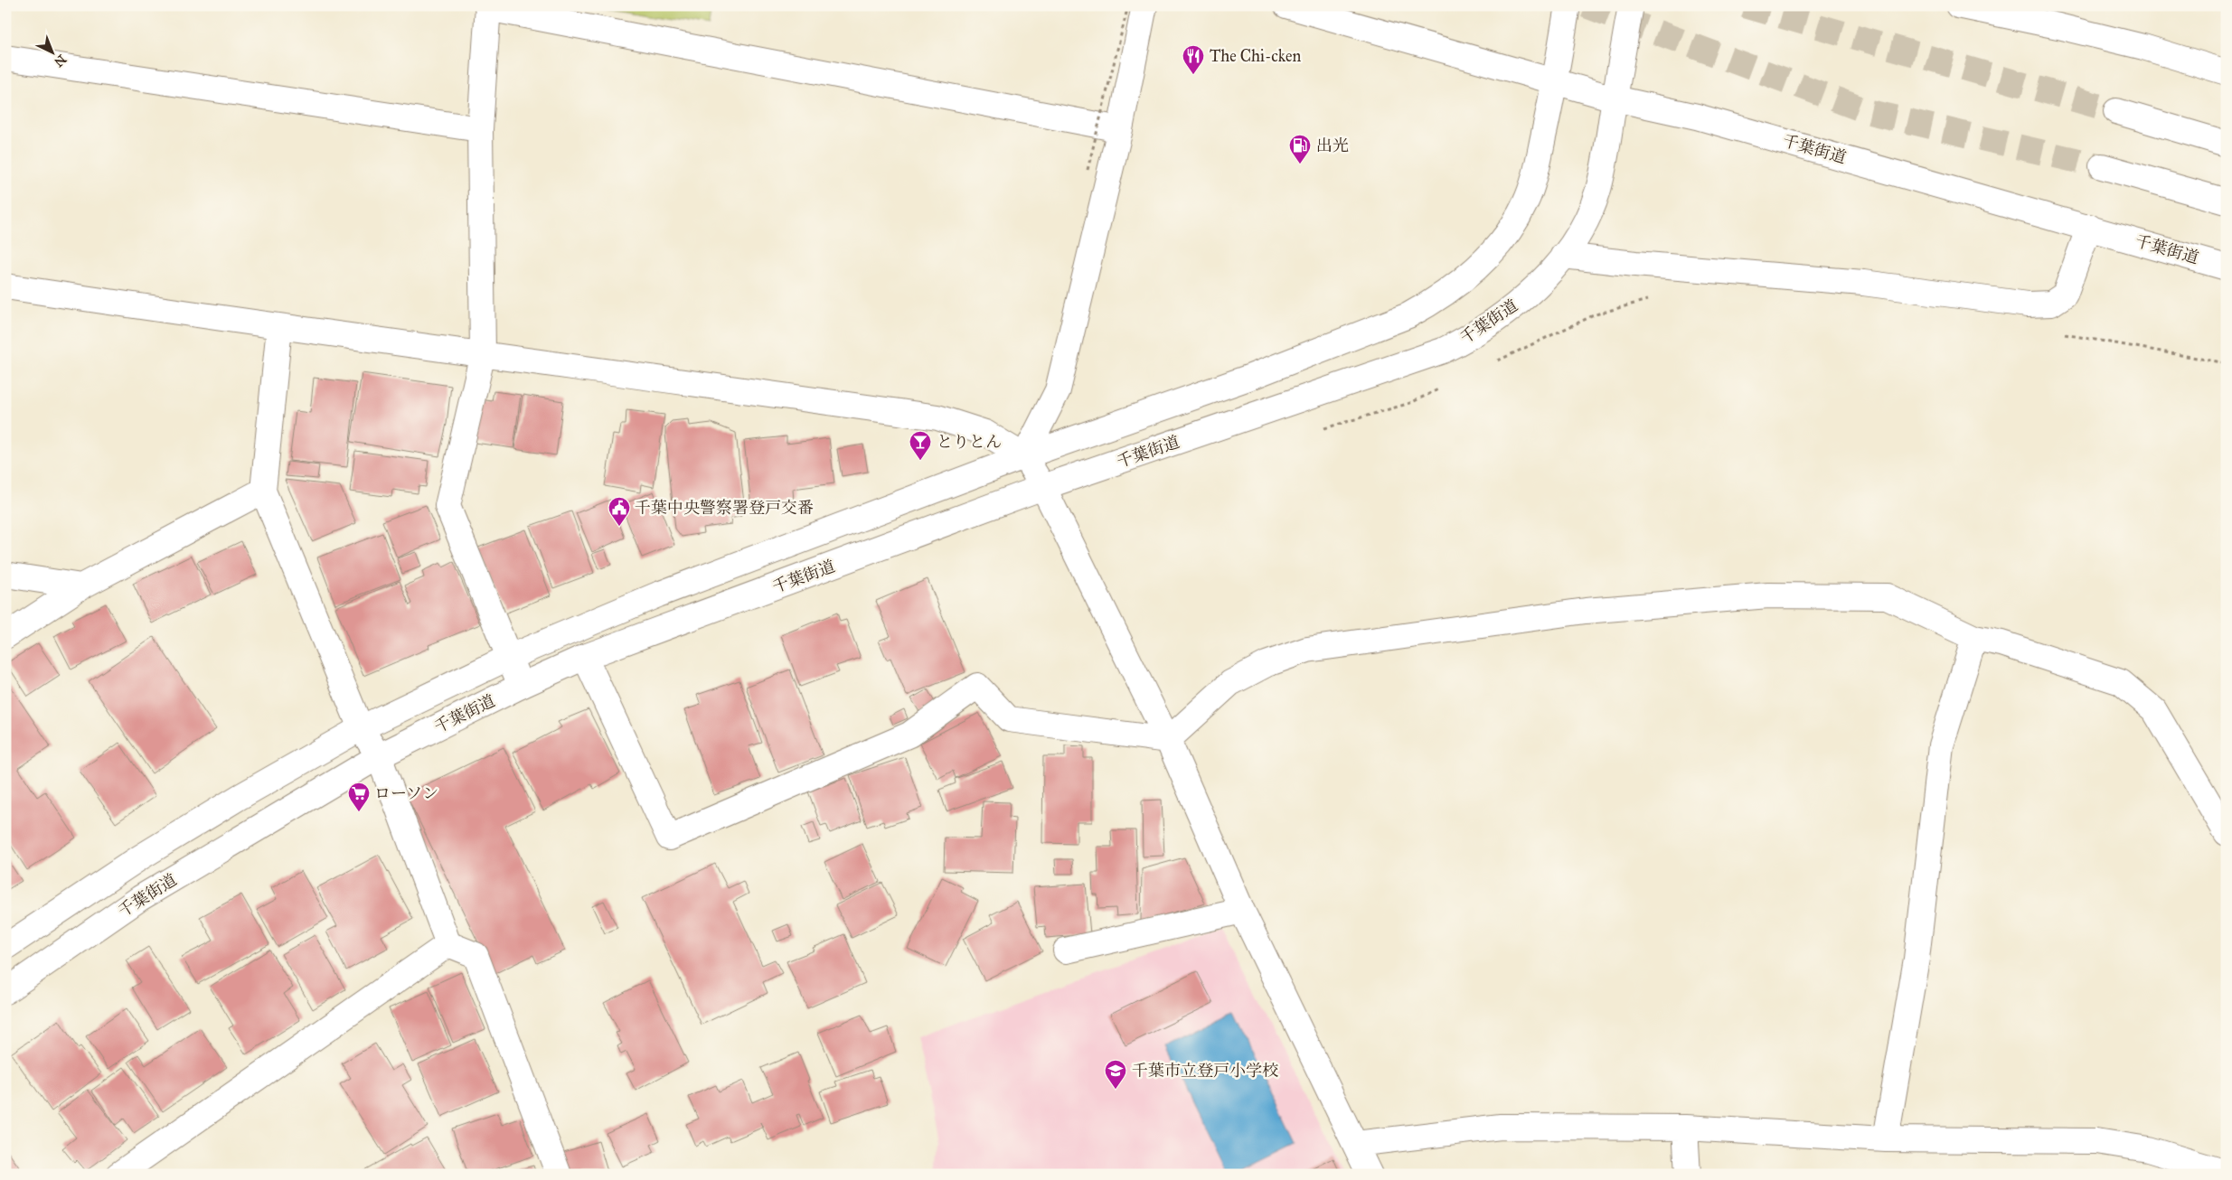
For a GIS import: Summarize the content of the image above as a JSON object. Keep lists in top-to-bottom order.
{
  "streets": {
    "main road": ["千葉街道"]
  },
  "places": {
    "restaurant": ["The Chi-cken"],
    "fuel station": ["出光"],
    "bar": ["とりとん"],
    "public building": ["千葉中央警察署登戸交番"],
    "supermarket": ["ローソン"],
    "school or university": ["千葉市立登戸小学校"]
  },
  "north": "bottom right"
}
